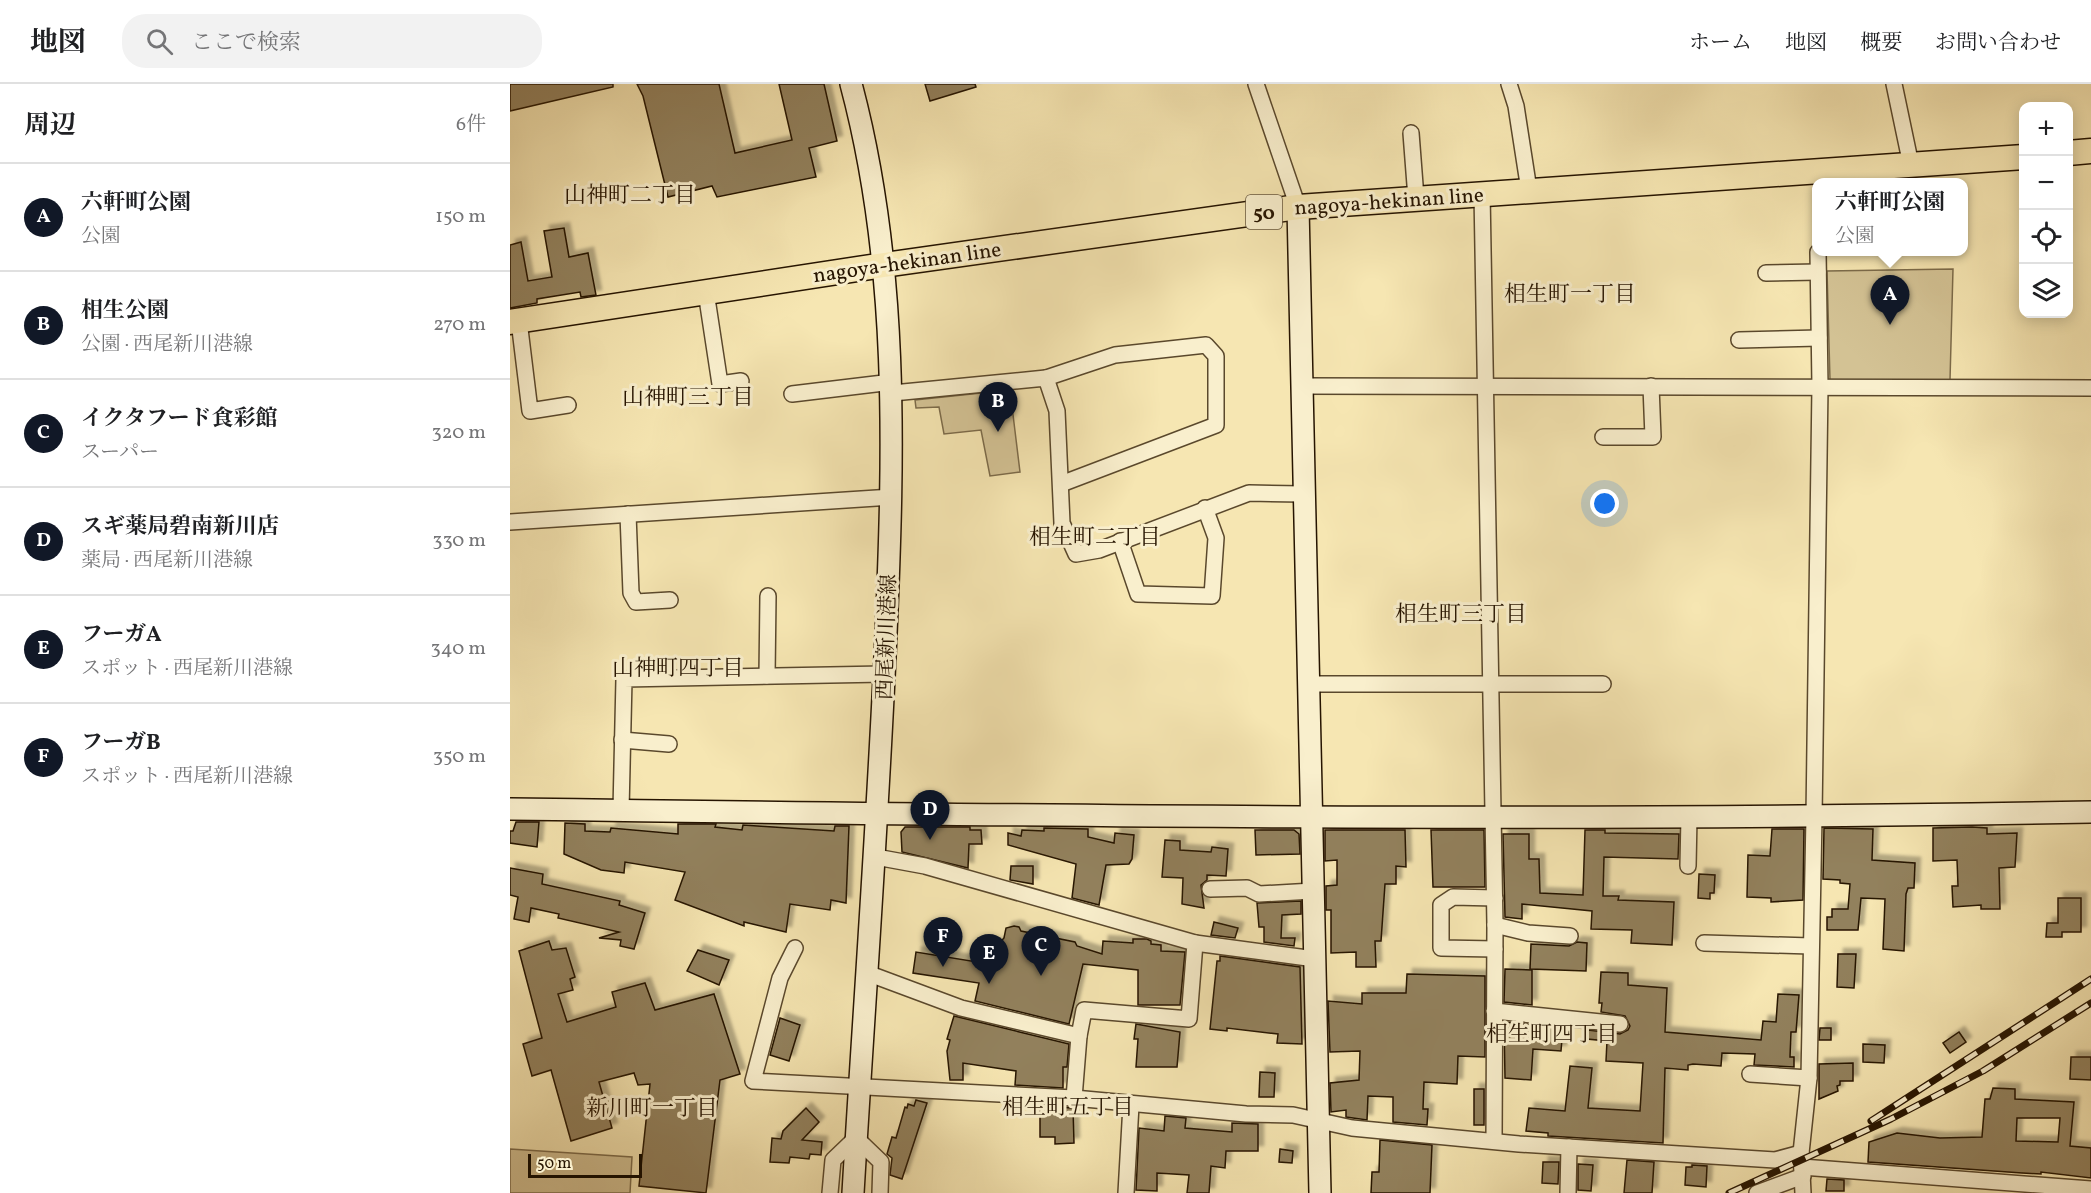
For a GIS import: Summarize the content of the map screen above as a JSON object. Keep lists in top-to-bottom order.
{
  "streets": {
    "main road": ["nagoya-hekinan line", "50"],
    "street": ["西尾新川港線"]
  },
  "crossings": [
    ["nagoya-hekinan line", "西尾新川港線"]
  ],
  "districts": [
    "山神町二丁目",
    "相生町一丁目",
    "山神町三丁目",
    "相生町二丁目",
    "相生町三丁目",
    "山神町四丁目",
    "相生町四丁目",
    "相生町五丁目",
    "新川町一丁目"
  ],
  "scale_bar": "50 m",
  "page": {
    "header": "地図",
    "search": "ここで検索",
    "nav": [
      "ホーム",
      "地図",
      "概要",
      "お問い合わせ"
    ],
    "heading": ["周辺", "6件"],
    "map_buttons": ["+", "−"],
    "list": [
      {
        "mark": "A",
        "name": "六軒町公園",
        "note": "公園",
        "value": "150 m"
      },
      {
        "mark": "B",
        "name": "相生公園",
        "note": "公園 · 西尾新川港線",
        "value": "270 m"
      },
      {
        "mark": "C",
        "name": "イクタフード食彩館",
        "note": "スーパー",
        "value": "320 m"
      },
      {
        "mark": "D",
        "name": "スギ薬局碧南新川店",
        "note": "薬局 · 西尾新川港線",
        "value": "330 m"
      },
      {
        "mark": "E",
        "name": "フーガA",
        "note": "スポット · 西尾新川港線",
        "value": "340 m"
      },
      {
        "mark": "F",
        "name": "フーガB",
        "note": "スポット · 西尾新川港線",
        "value": "350 m"
      }
    ],
    "popup": ["六軒町公園", "公園"],
    "pins": [
      "A",
      "B",
      "D",
      "F",
      "C",
      "E"
    ],
    "scale": "50 m"
  }
}
